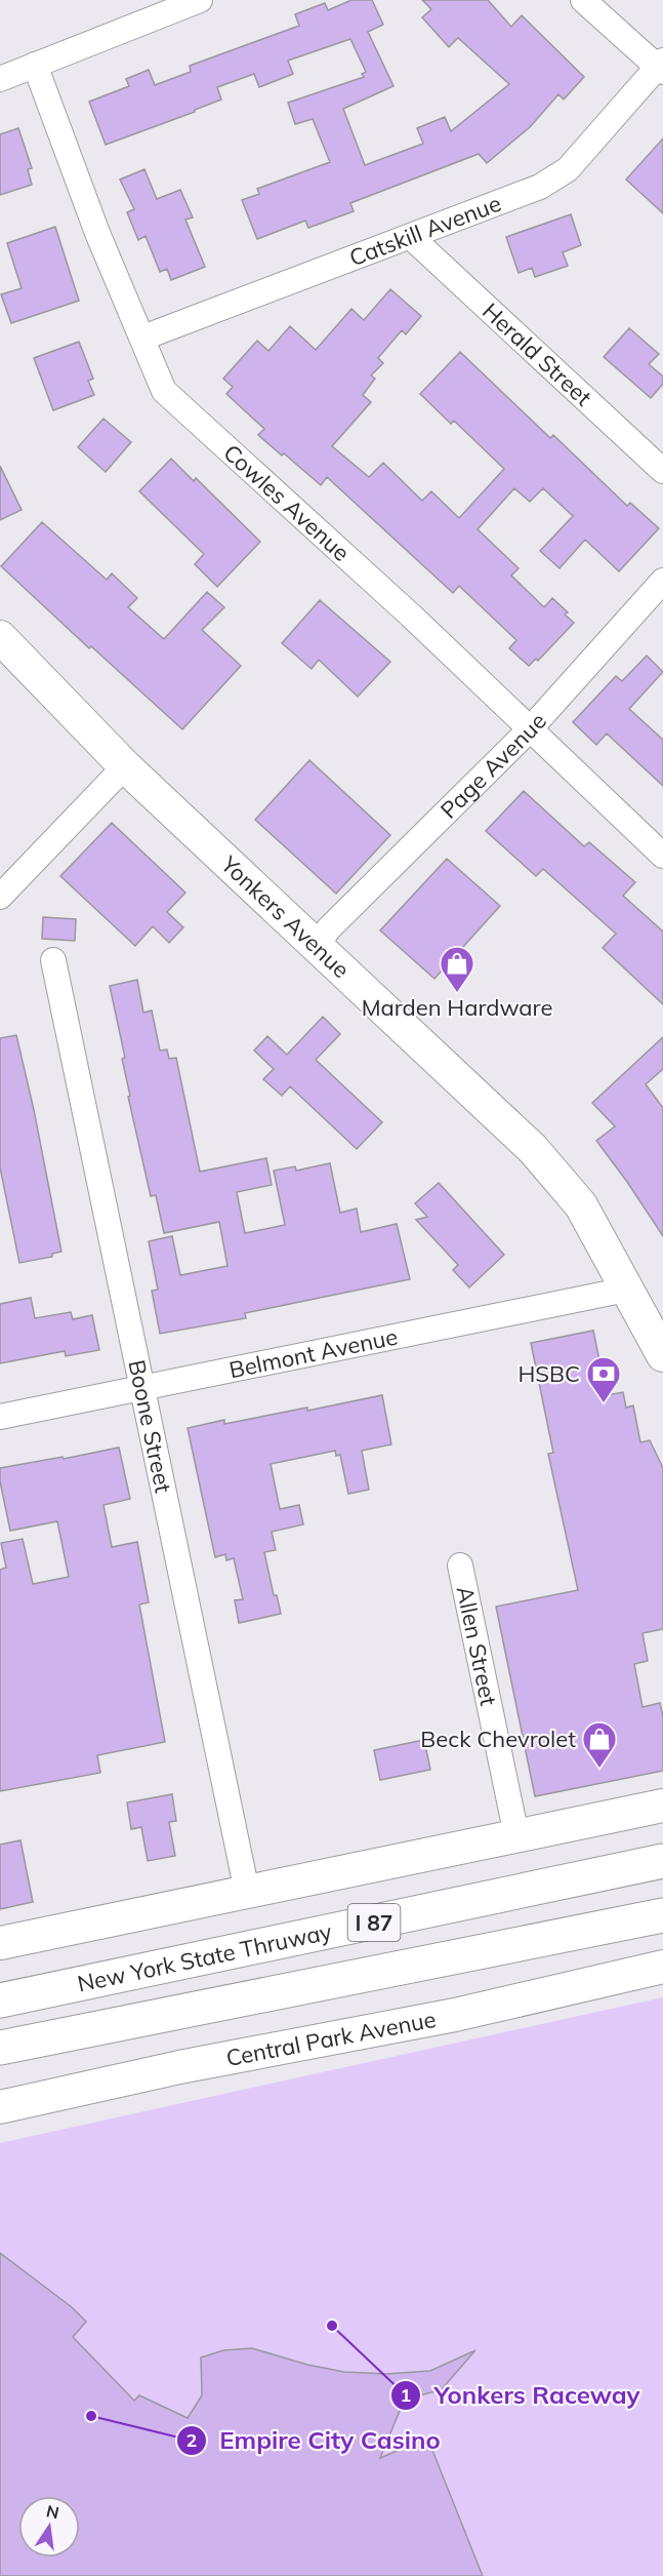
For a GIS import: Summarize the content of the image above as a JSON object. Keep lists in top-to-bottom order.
{
  "streets": {
    "highway": ["I 87", "New York State Thruway"],
    "main road": ["Yonkers Avenue", "Central Park Avenue"],
    "street": [
      "Catskill Avenue",
      "Herald Street",
      "Cowles Avenue",
      "Page Avenue",
      "Belmont Avenue",
      "Boone Street",
      "Allen Street"
    ]
  },
  "crossings": [
    ["Catskill Avenue", "Herald Street"],
    ["Catskill Avenue", "Cowles Avenue"],
    ["Cowles Avenue", "Page Avenue"],
    ["Page Avenue", "Yonkers Avenue"],
    ["Yonkers Avenue", "Belmont Avenue"],
    ["Belmont Avenue", "Boone Street"]
  ],
  "places": {
    "shop": ["Marden Hardware", "Beck Chevrolet"],
    "bank": ["HSBC"],
    "other": ["Yonkers Raceway", "Empire City Casino"]
  },
  "north": "top"
}
